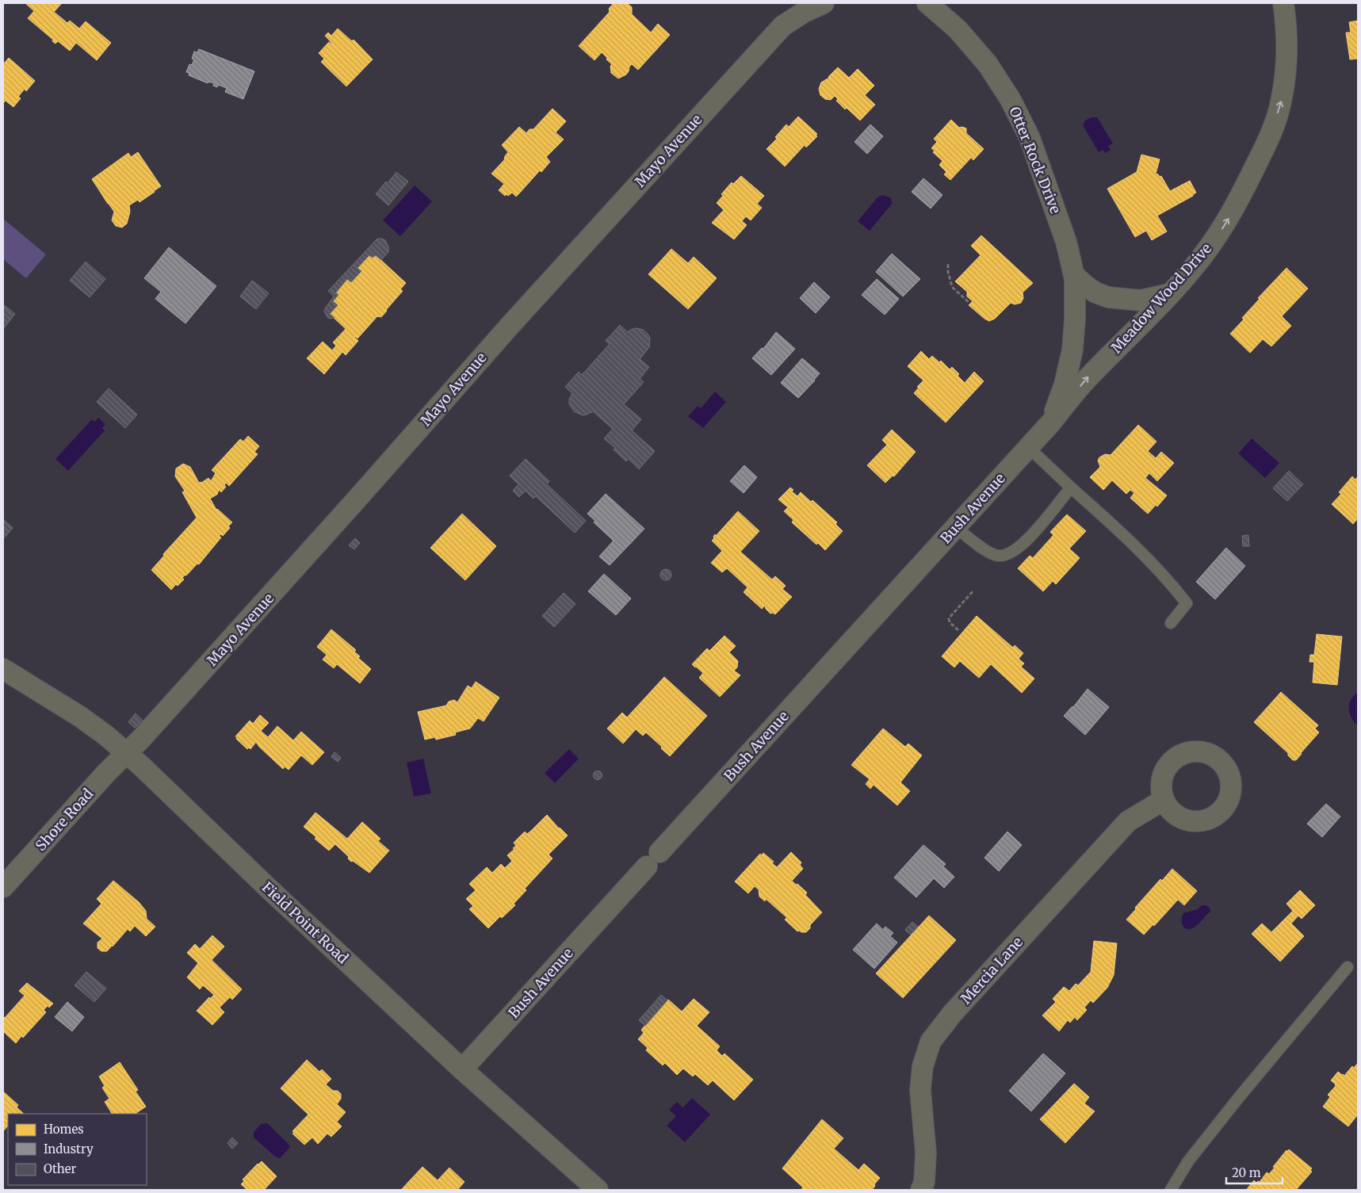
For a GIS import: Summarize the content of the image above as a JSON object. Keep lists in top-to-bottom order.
{
  "streets": {
    "street": [
      "Mayo Avenue",
      "Otter Rock Drive",
      "Meadow Wood Drive",
      "Bush Avenue",
      "Shore Road",
      "Field Point Road",
      "Mercia Lane"
    ]
  },
  "crossings": [
    ["Mayo Avenue", "Shore Road"],
    ["Mayo Avenue", "Field Point Road"],
    ["Otter Rock Drive", "Meadow Wood Drive"],
    ["Otter Rock Drive", "Bush Avenue"],
    ["Meadow Wood Drive", "Bush Avenue"],
    ["Bush Avenue", "Field Point Road"],
    ["Shore Road", "Field Point Road"]
  ],
  "one_way": ["Meadow Wood Drive"],
  "legend": ["Homes", "Industry", "Other"],
  "scale_bar": "20 m"
}
